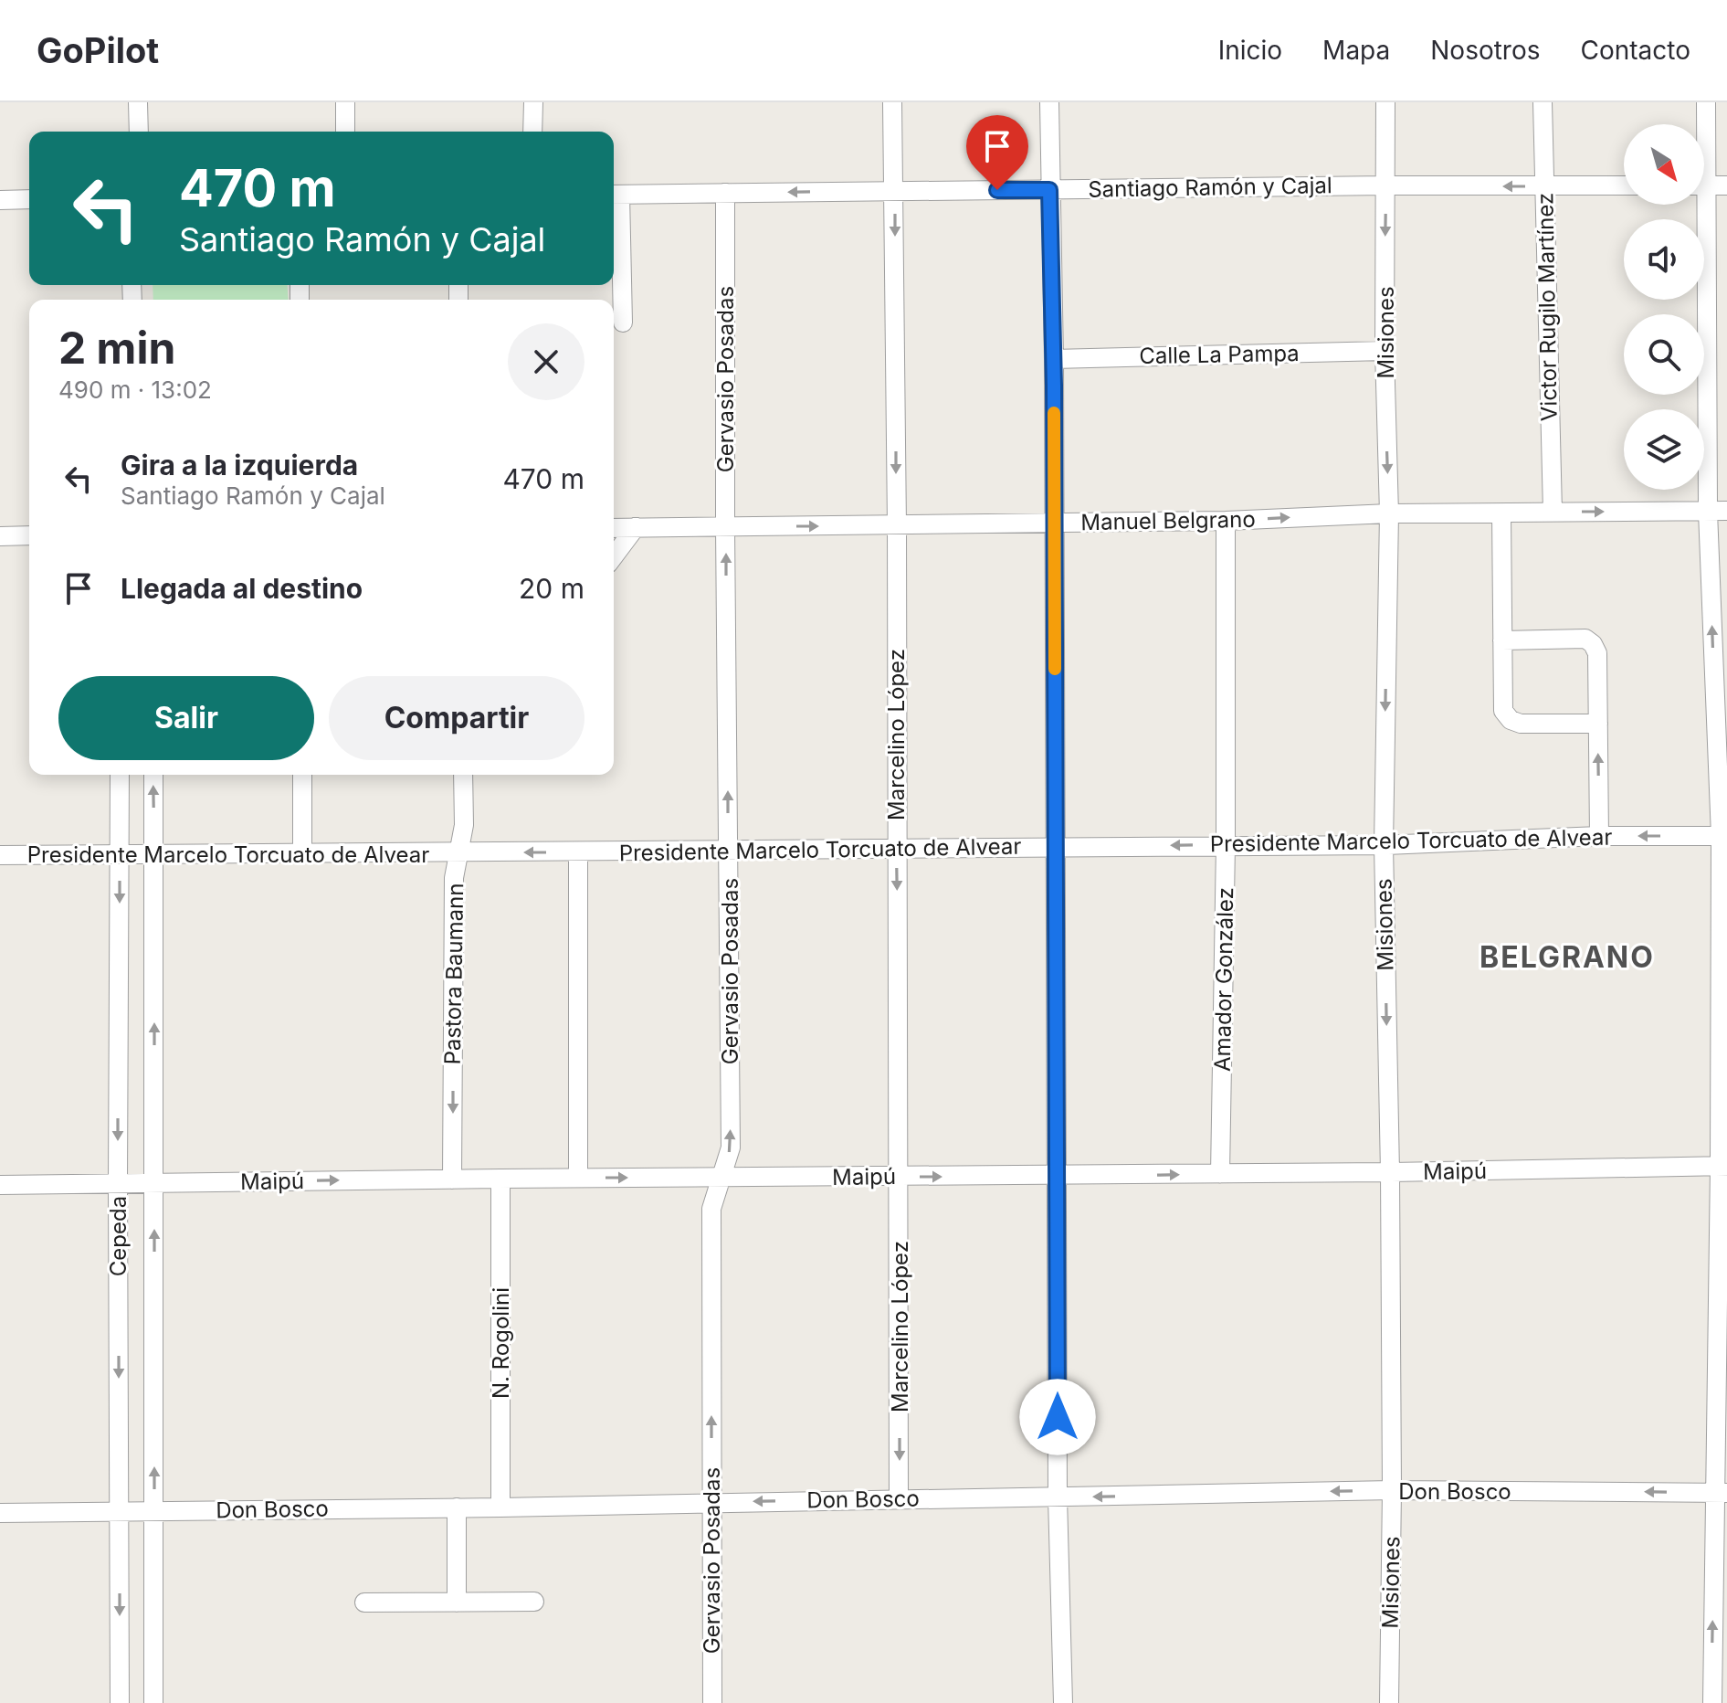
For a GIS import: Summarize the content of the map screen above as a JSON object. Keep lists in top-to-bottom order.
{
  "streets": {
    "street": [
      "Santiago Ramón y Cajal",
      "Victor Rugilo Martínez",
      "Misiones",
      "Calle La Pampa",
      "Gervasio Posadas",
      "Manuel Belgrano",
      "Marcelino López",
      "Presidente Marcelo Torcuato de Alvear",
      "Pastora Baumann",
      "Amador González",
      "Maipú",
      "Cepeda",
      "N. Rogolini",
      "Don Bosco"
    ]
  },
  "crossings": [
    ["Santiago Ramón y Cajal", "Victor Rugilo Martínez"],
    ["Santiago Ramón y Cajal", "Misiones"],
    ["Santiago Ramón y Cajal", "Gervasio Posadas"],
    ["Santiago Ramón y Cajal", "Marcelino López"],
    ["Victor Rugilo Martínez", "Manuel Belgrano"],
    ["Misiones", "Calle La Pampa"],
    ["Misiones", "Manuel Belgrano"],
    ["Misiones", "Presidente Marcelo Torcuato de Alvear"],
    ["Misiones", "Maipú"],
    ["Misiones", "Don Bosco"],
    ["Gervasio Posadas", "Manuel Belgrano"],
    ["Gervasio Posadas", "Presidente Marcelo Torcuato de Alvear"],
    ["Gervasio Posadas", "Maipú"],
    ["Gervasio Posadas", "Don Bosco"],
    ["Manuel Belgrano", "Marcelino López"],
    ["Manuel Belgrano", "Amador González"],
    ["Marcelino López", "Presidente Marcelo Torcuato de Alvear"],
    ["Marcelino López", "Maipú"],
    ["Marcelino López", "Don Bosco"],
    ["Presidente Marcelo Torcuato de Alvear", "Pastora Baumann"],
    ["Presidente Marcelo Torcuato de Alvear", "Amador González"],
    ["Presidente Marcelo Torcuato de Alvear", "Cepeda"],
    ["Pastora Baumann", "Maipú"],
    ["Amador González", "Maipú"],
    ["Maipú", "Cepeda"],
    ["Maipú", "N. Rogolini"],
    ["Cepeda", "Don Bosco"],
    ["N. Rogolini", "Don Bosco"]
  ],
  "one_way": [
    "Misiones",
    "Manuel Belgrano",
    "Maipú",
    "Don Bosco"
  ],
  "districts": ["BELGRANO"],
  "north": "bottom right",
  "page": {
    "header": "GoPilot",
    "nav": [
      "Inicio",
      "Mapa",
      "Nosotros",
      "Contacto"
    ],
    "turn": ["470 m", "Santiago Ramón y Cajal"],
    "heading": ["2 min", "490 m · 13:02"],
    "list": [
      {
        "name": "Gira a la izquierda",
        "note": "Santiago Ramón y Cajal",
        "value": "470 m"
      },
      {
        "name": "Llegada al destino",
        "value": "20 m"
      }
    ],
    "buttons": ["Salir", "Compartir"]
  }
}
